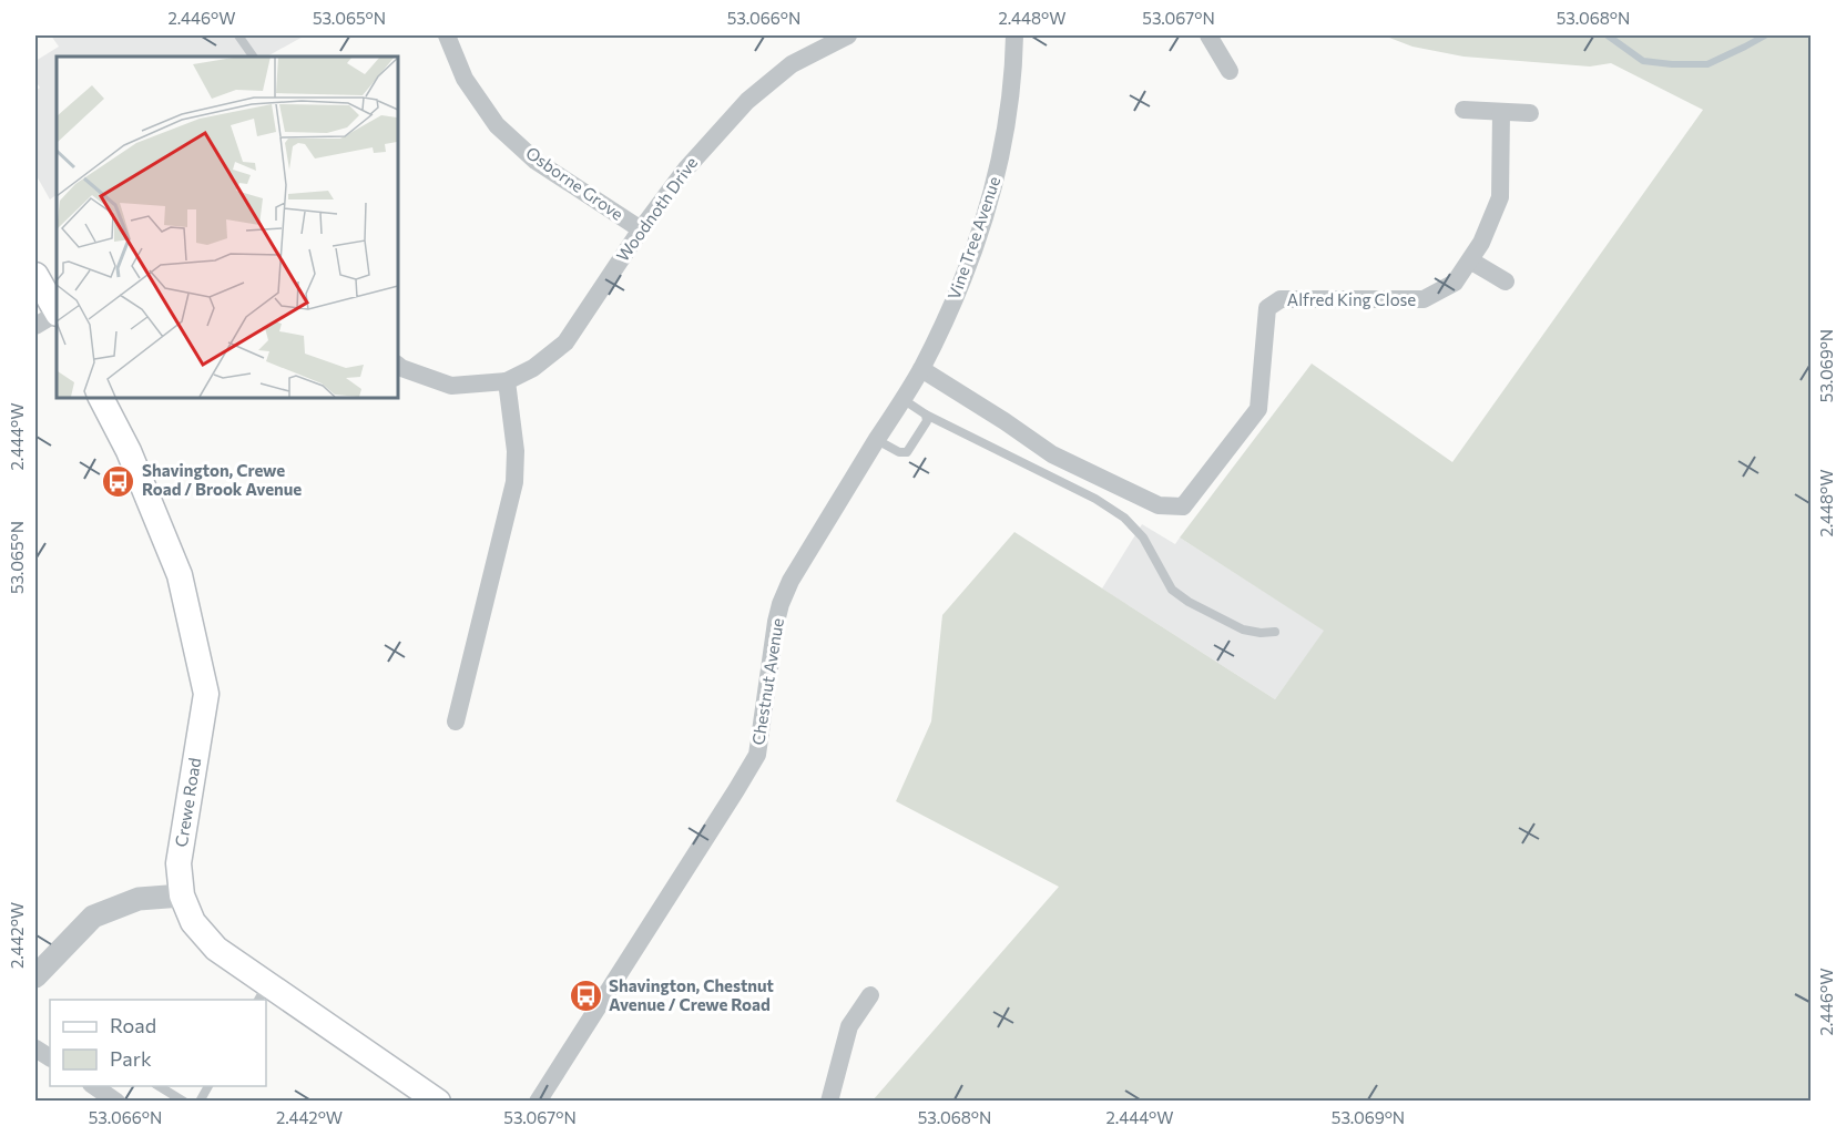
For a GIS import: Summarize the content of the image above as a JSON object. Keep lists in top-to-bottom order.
{
  "streets": {
    "main road": ["Crewe Road"],
    "street": [
      "Osborne Grove",
      "Woodnoth Drive",
      "Vine Tree Avenue",
      "Alfred King Close",
      "Chestnut Avenue"
    ]
  },
  "crossings": [
    ["Osborne Grove", "Woodnoth Drive"],
    ["Vine Tree Avenue", "Chestnut Avenue"],
    ["Alfred King Close", "Chestnut Avenue"]
  ],
  "places": {
    "bus stop": ["Shavington, Crewe Road / Brook Avenue", "Shavington, Chestnut Avenue / Crewe Road"]
  },
  "legend": ["Road", "Park"],
  "coordinates": [
    "2.446°W",
    "53.065°N",
    "53.066°N",
    "2.448°W",
    "53.067°N",
    "53.068°N",
    "53.069°N",
    "2.444°W",
    "2.442°W"
  ]
}
